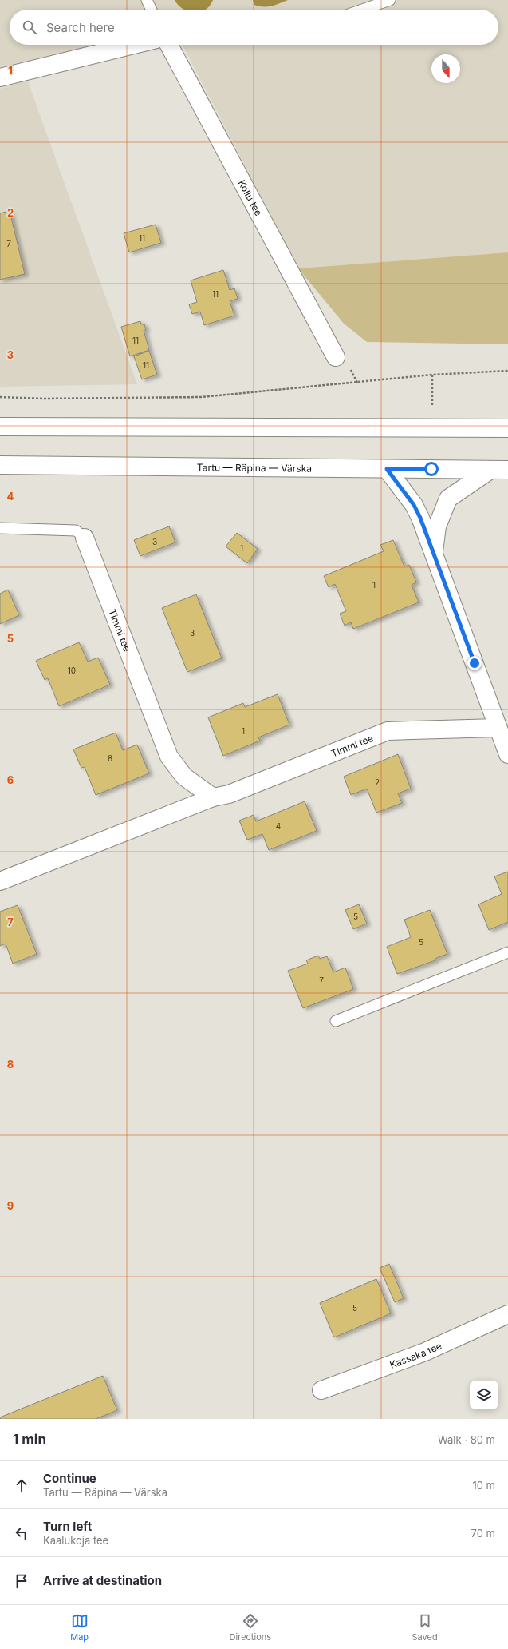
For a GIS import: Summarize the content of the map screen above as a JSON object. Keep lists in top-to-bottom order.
{
  "streets": {
    "street": [
      "Kollu tee",
      "Tartu — Räpina — Värska",
      "Timmi tee",
      "Kassaka tee"
    ]
  },
  "house_numbers": [
    "11",
    "7",
    "11",
    "11",
    "11",
    "3",
    "1",
    "1",
    "3",
    "10",
    "1",
    "8",
    "2",
    "4",
    "5",
    "5",
    "7",
    "5"
  ],
  "north": "bottom",
  "page": {
    "search": "Search here",
    "heading": ["1 min", "Walk · 80 m"],
    "list": [
      ["Continue", "Tartu — Räpina — Värska", "10 m"],
      ["Turn left", "Kaalukoja tee", "70 m"],
      "Arrive at destination"
    ],
    "nav": ["Map", "Directions", "Saved"]
  },
  "grid": {
    "rows": [
      "1",
      "2",
      "3",
      "4",
      "5",
      "6",
      "7",
      "8",
      "9"
    ]
  }
}
